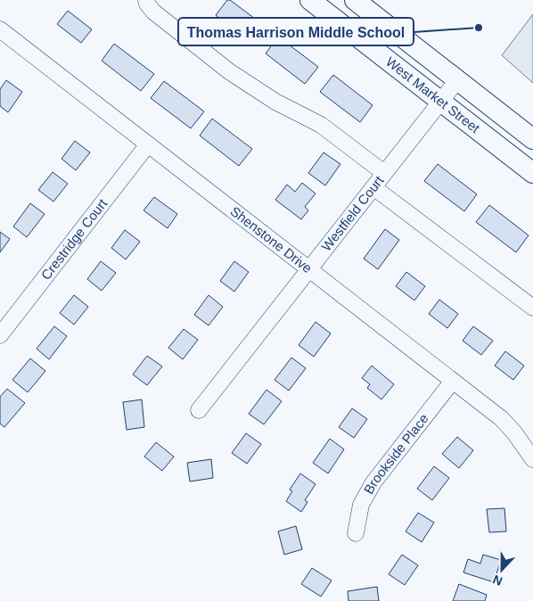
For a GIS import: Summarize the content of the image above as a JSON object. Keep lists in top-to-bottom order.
{
  "streets": {
    "main road": ["West Market Street"],
    "street": [
      "Westfield Court",
      "Crestridge Court",
      "Shenstone Drive",
      "Brookside Place"
    ]
  },
  "crossings": [
    ["West Market Street", "Westfield Court"],
    ["Westfield Court", "Shenstone Drive"],
    ["Crestridge Court", "Shenstone Drive"],
    ["Shenstone Drive", "Brookside Place"]
  ],
  "places": ["Thomas Harrison Middle School"],
  "north": "bottom"
}
